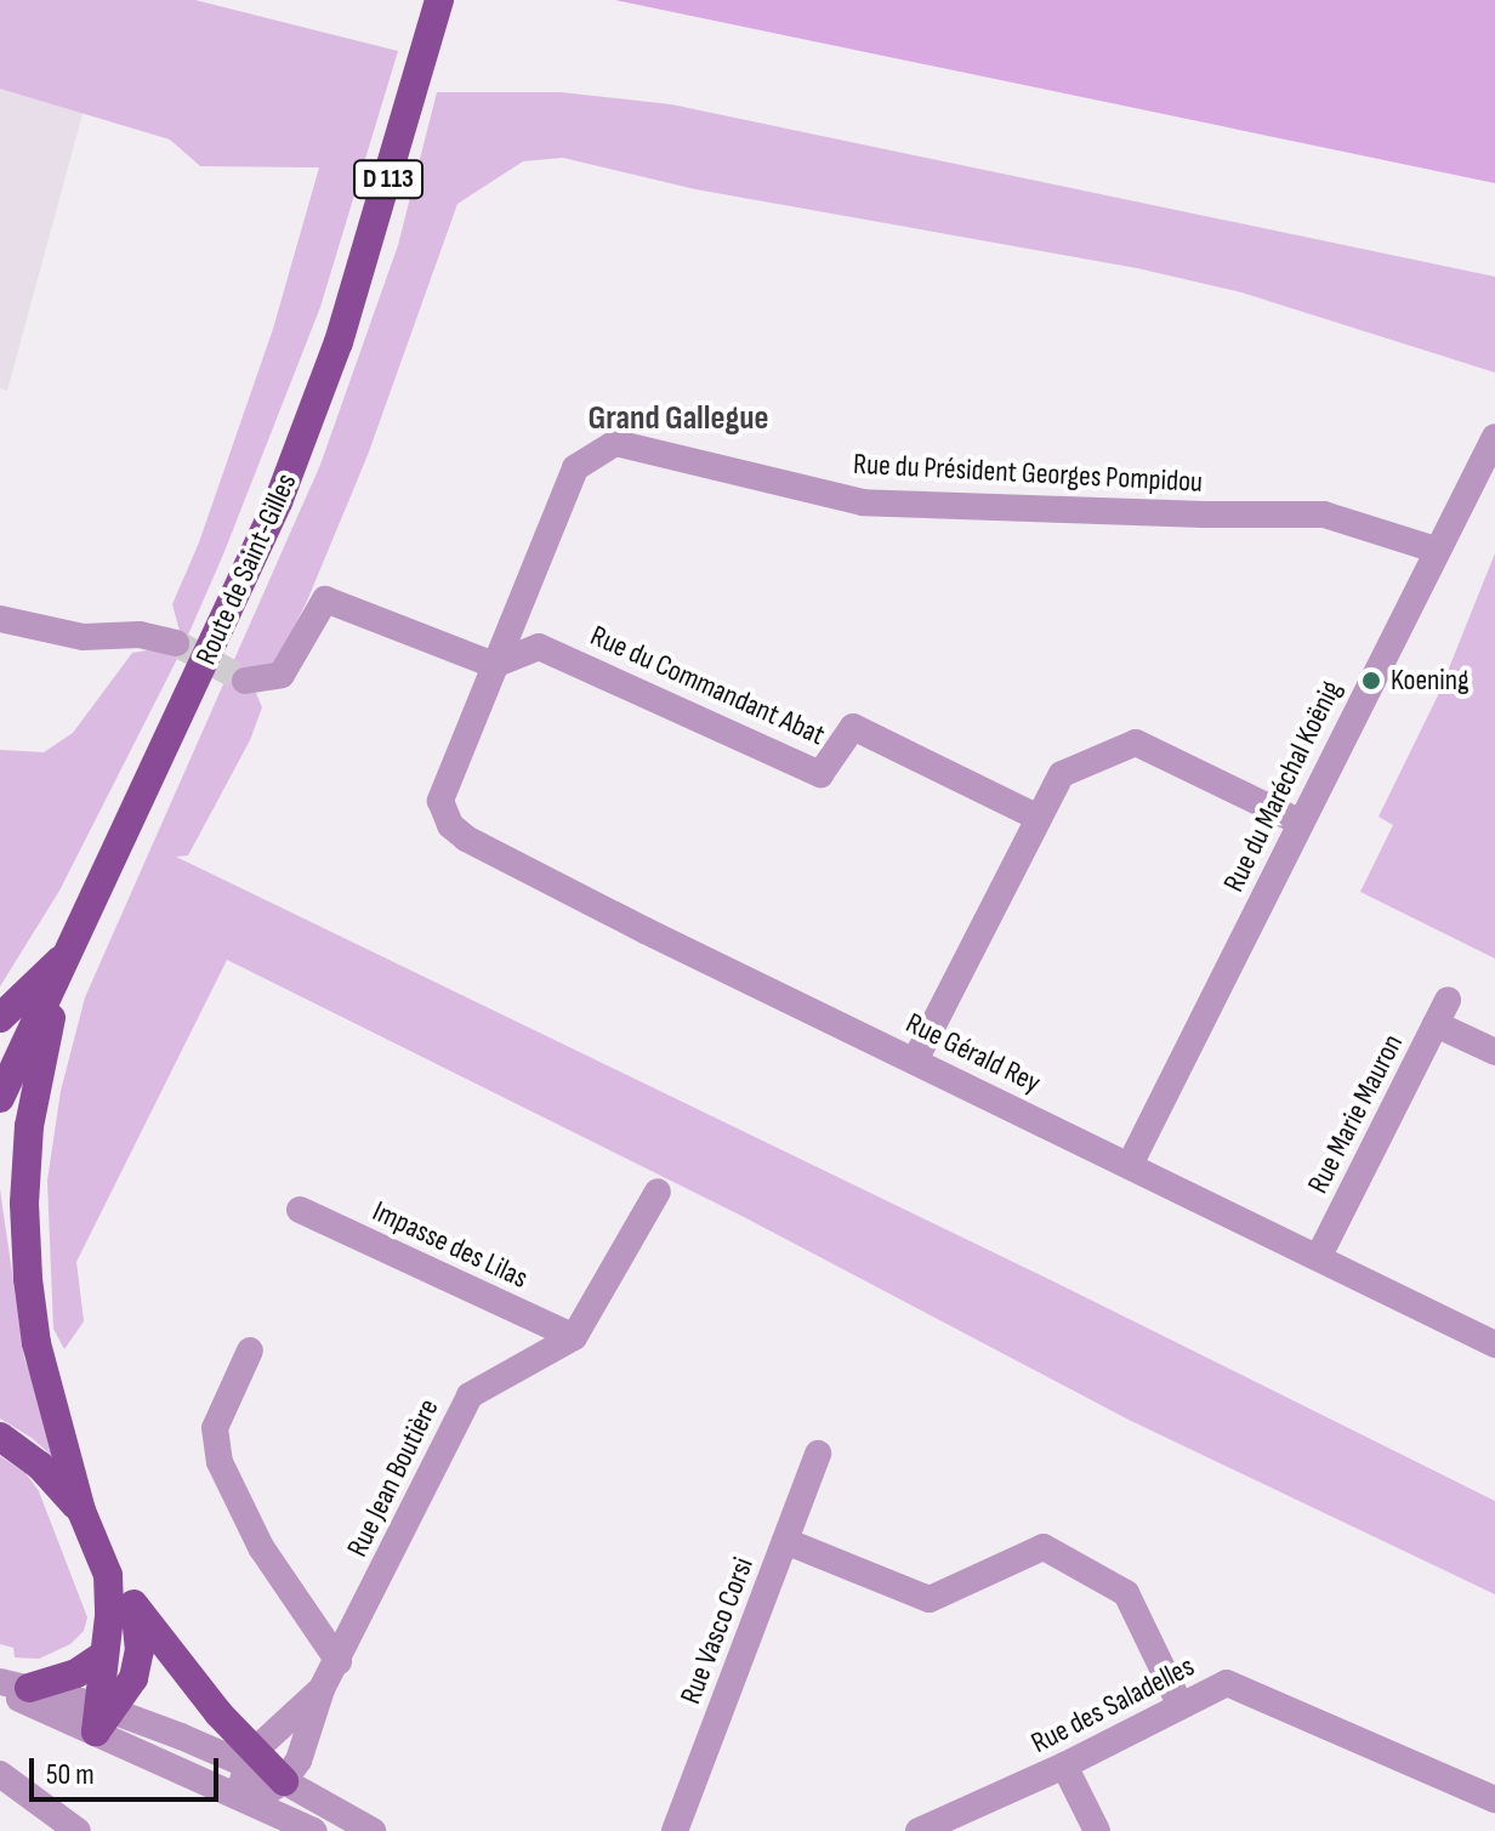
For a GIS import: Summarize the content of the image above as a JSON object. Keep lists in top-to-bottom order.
{
  "streets": {
    "main road": ["D 113", "Route de Saint-Gilles"],
    "street": [
      "Rue du Président Georges Pompidou",
      "Rue du Commandant Abat",
      "Rue du Maréchal Koënig",
      "Rue Gérald Rey",
      "Rue Marie Mauron",
      "Impasse des Lilas",
      "Rue Jean Boutière",
      "Rue Vasco Corsi",
      "Rue des Saladelles"
    ]
  },
  "crossings": [
    ["Rue du Président Georges Pompidou", "Rue du Commandant Abat"],
    ["Rue du Président Georges Pompidou", "Rue du Maréchal Koënig"],
    ["Rue du Président Georges Pompidou", "Rue Gérald Rey"],
    ["Rue du Maréchal Koënig", "Rue Gérald Rey"],
    ["Rue Gérald Rey", "Rue Marie Mauron"],
    ["Impasse des Lilas", "Rue Jean Boutière"]
  ],
  "districts": ["Grand Gallegue"],
  "places": ["Koening"],
  "scale_bar": "50 m"
}
